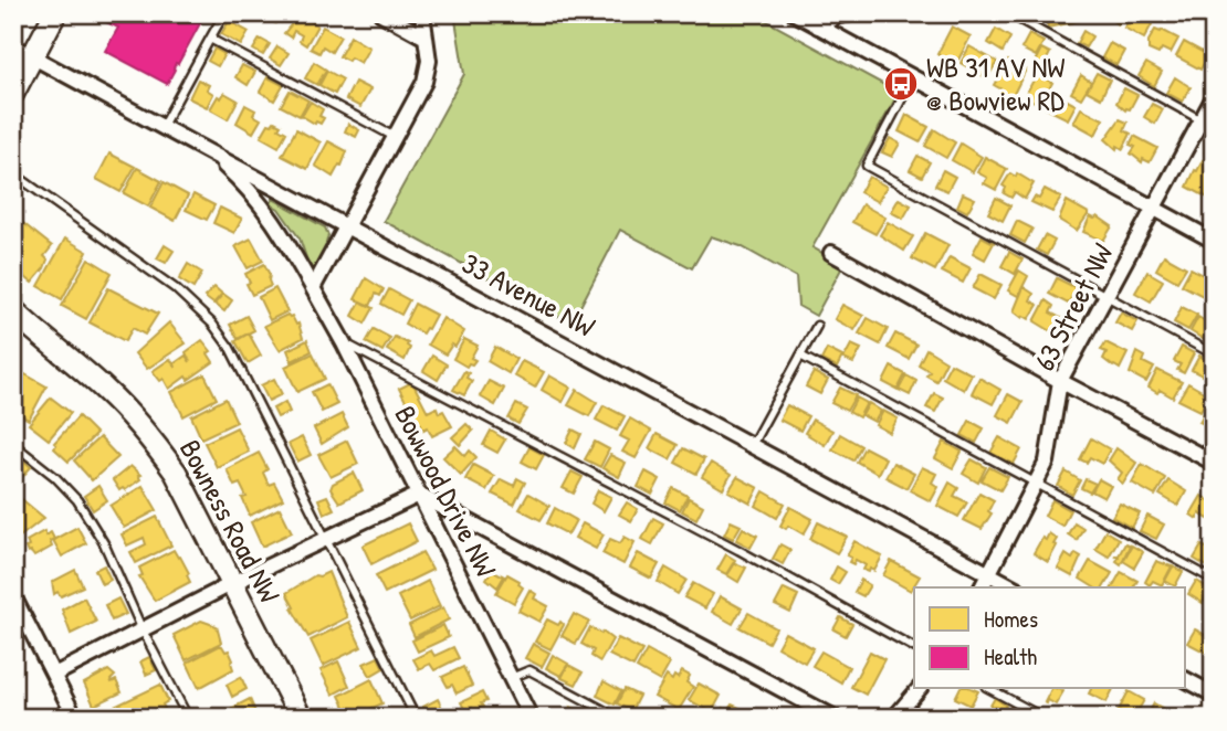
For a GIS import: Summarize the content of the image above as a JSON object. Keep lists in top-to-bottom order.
{
  "streets": {
    "street": [
      "33 Avenue NW",
      "63 Street NW",
      "Bowwood Drive NW",
      "Bowness Road NW"
    ]
  },
  "crossings": [
    ["33 Avenue NW", "63 Street NW"],
    ["33 Avenue NW", "Bowwood Drive NW"]
  ],
  "places": {
    "bus stop": ["WB 31 AV NW @ Bowview RD"]
  },
  "legend": ["Homes", "Health"]
}
